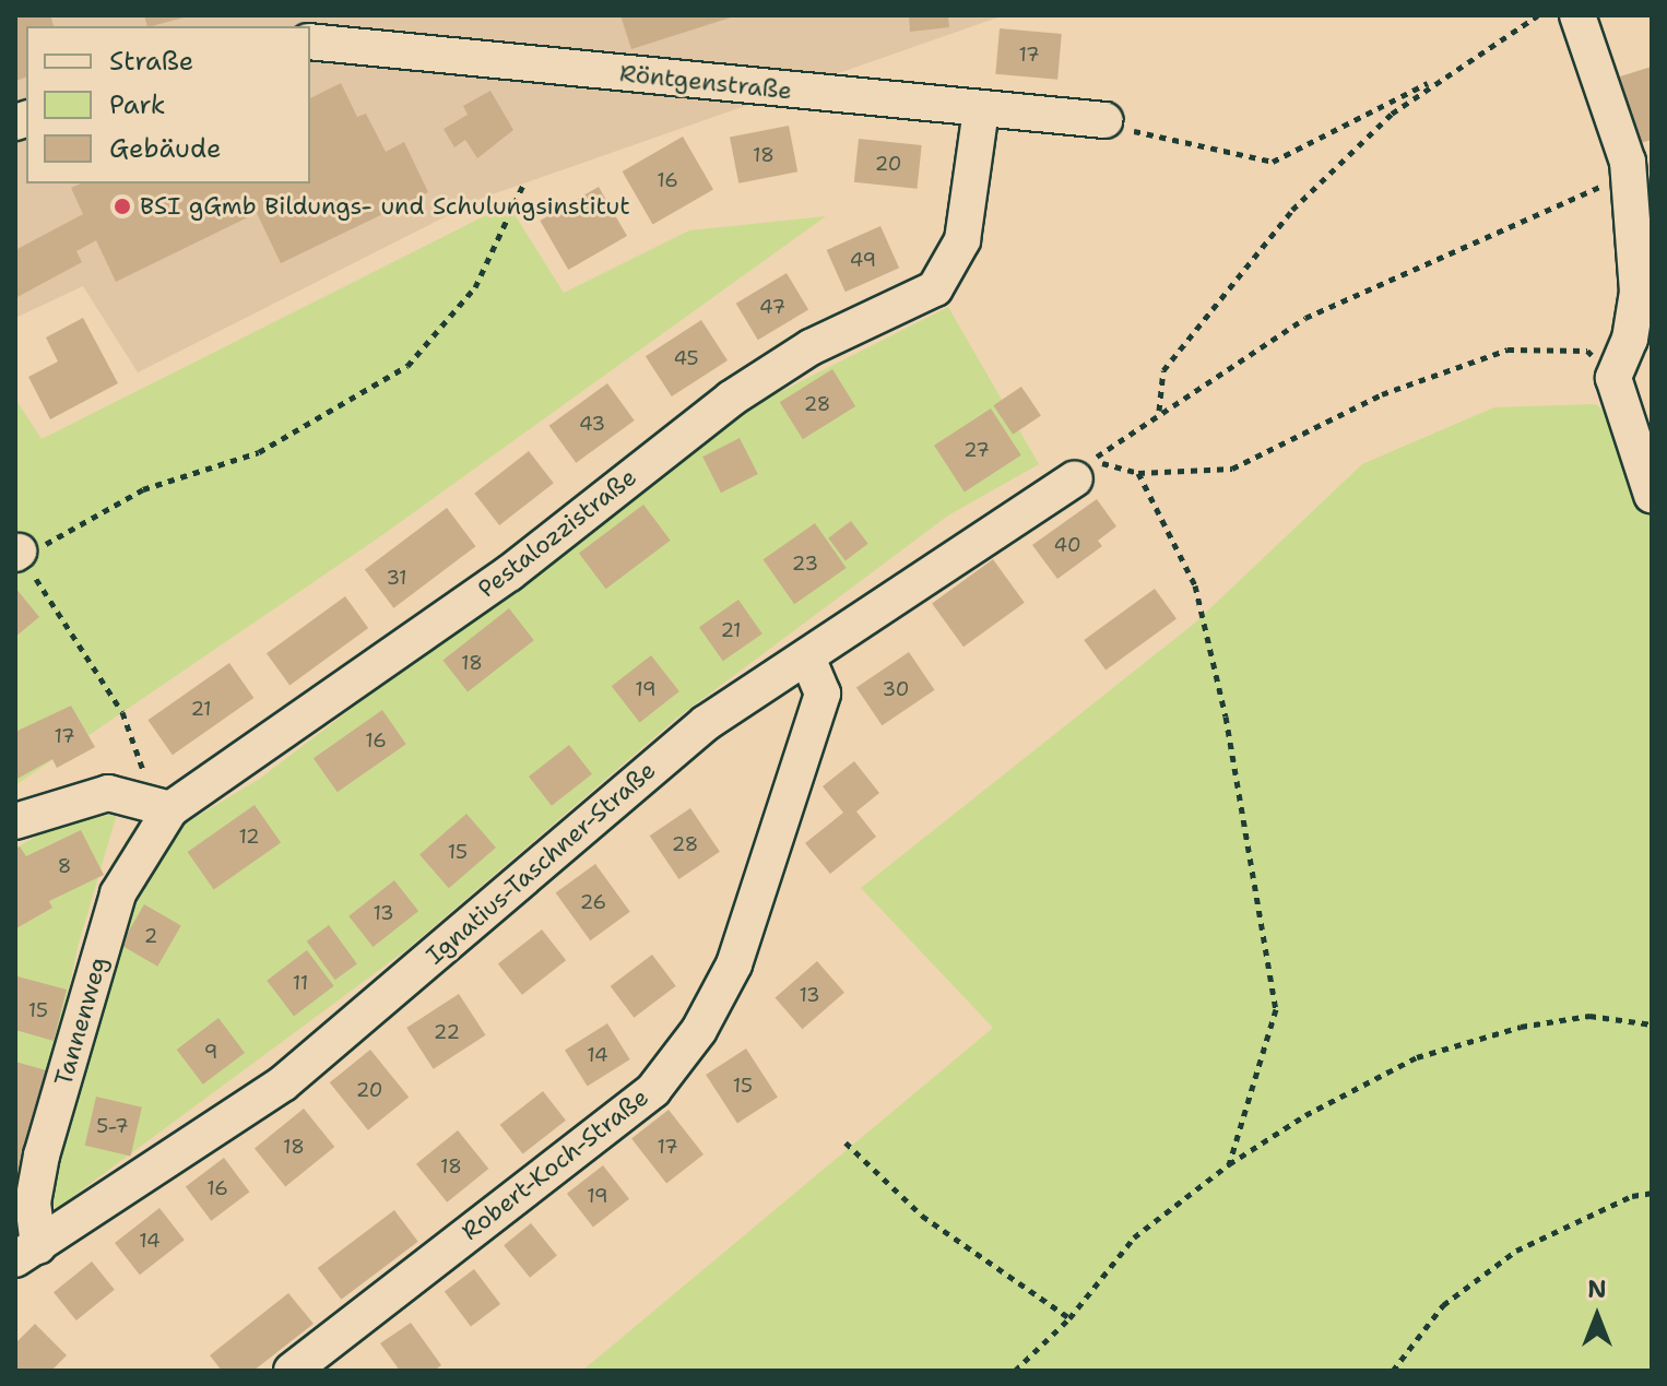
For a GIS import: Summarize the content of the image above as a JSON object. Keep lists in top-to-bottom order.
{
  "streets": {
    "street": [
      "Röntgenstraße",
      "Pestalozzistraße",
      "Ignatius-Taschner-Straße",
      "Tannenweg",
      "Robert-Koch-Straße"
    ]
  },
  "crossings": [
    ["Röntgenstraße", "Pestalozzistraße"],
    ["Pestalozzistraße", "Tannenweg"],
    ["Ignatius-Taschner-Straße", "Tannenweg"],
    ["Ignatius-Taschner-Straße", "Robert-Koch-Straße"]
  ],
  "places": ["BSI gGmb Bildungs- und Schulungsinstitut"],
  "house_numbers": [
    "17",
    "18",
    "20",
    "16",
    "49",
    "47",
    "45",
    "28",
    "43",
    "27",
    "40",
    "23",
    "31",
    "21",
    "18",
    "19",
    "30",
    "21",
    "17",
    "16",
    "12",
    "28",
    "15",
    "8",
    "26",
    "13",
    "2",
    "11",
    "13",
    "15",
    "22",
    "9",
    "14",
    "15",
    "20",
    "5-7",
    "18",
    "17",
    "18",
    "16",
    "19",
    "14"
  ],
  "legend": ["Straße", "Park", "Gebäude"],
  "north": "top"
}
